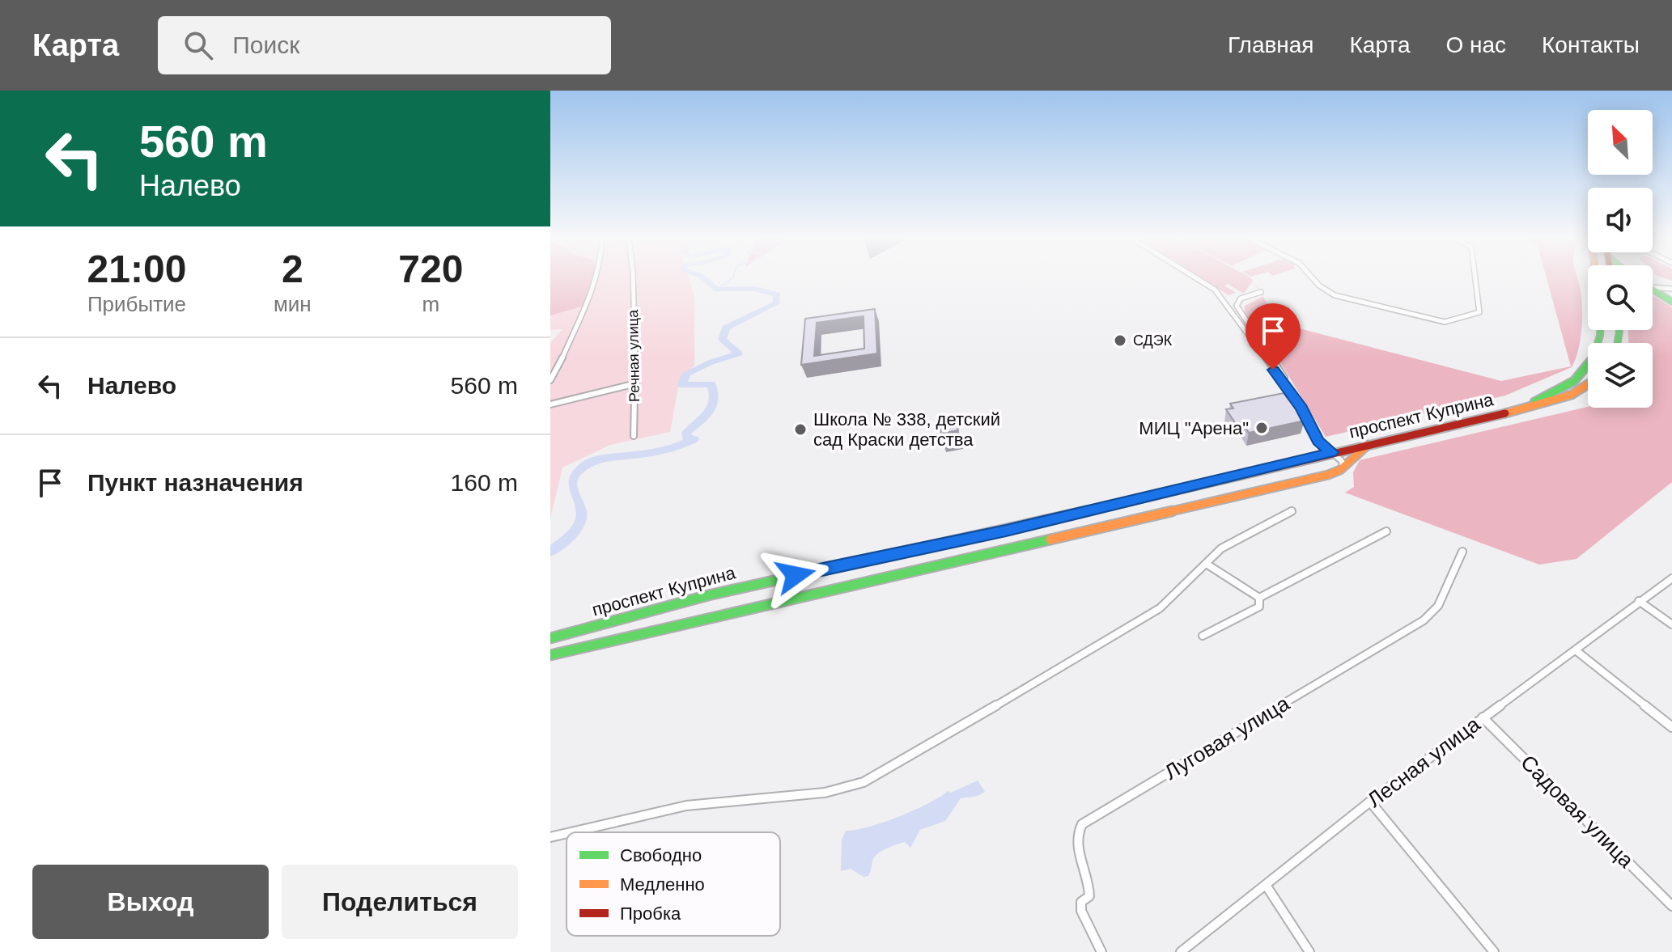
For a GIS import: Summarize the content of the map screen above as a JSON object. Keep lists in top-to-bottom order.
{
  "streets": {
    "main road": ["проспект Куприна"],
    "street": [
      "Речная улица",
      "Луговая улица",
      "Лесная улица",
      "Садовая улица"
    ]
  },
  "crossings": [
    ["Лесная улица", "Садовая улица"]
  ],
  "places": ["СДЭК", "МИЦ \"Арена\"", "Школа № 338, детский сад Краски детства"],
  "legend": ["Свободно", "Медленно", "Пробка"],
  "north": "top left",
  "page": {
    "header": "Карта",
    "search": "Поиск",
    "nav": [
      "Главная",
      "Карта",
      "О нас",
      "Контакты"
    ],
    "turn": ["560 m", "Налево"],
    "eta": [
      "21:00",
      "Прибытие",
      "2",
      "мин",
      "720",
      "m"
    ],
    "list": [
      {
        "name": "Налево",
        "value": "560 m"
      },
      {
        "name": "Пункт назначения",
        "value": "160 m"
      }
    ],
    "buttons": ["Выход", "Поделиться"]
  }
}
